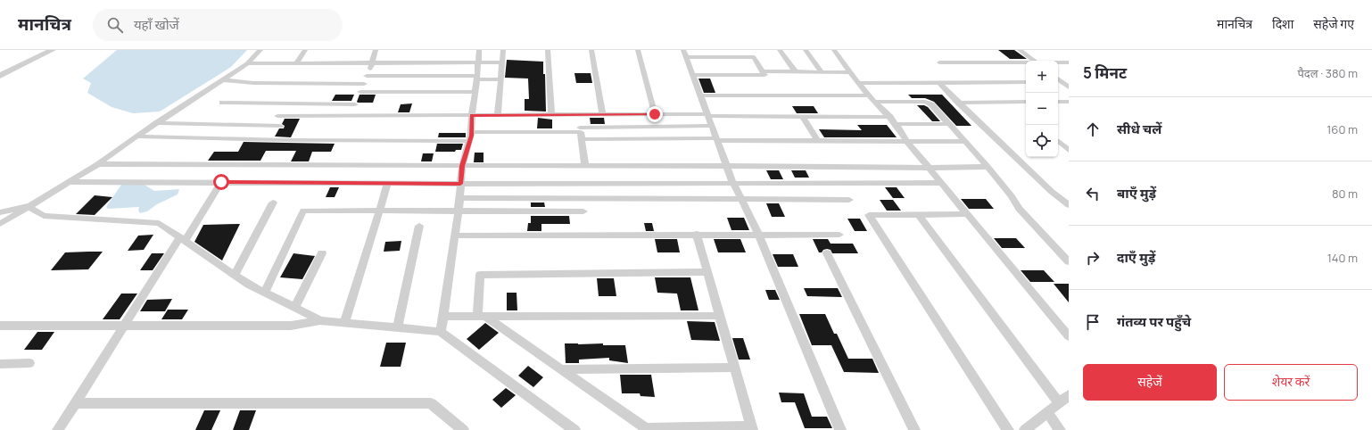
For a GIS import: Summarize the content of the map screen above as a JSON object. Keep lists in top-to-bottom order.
{
  "page": {
    "header": "मानचित्र",
    "search": "यहाँ खोजें",
    "nav": ["मानचित्र", "दिशा", "सहेजे गए"],
    "heading": ["5 मिनट", "पैदल · 380 m"],
    "map_buttons": ["+", "−"],
    "list": [
      ["सीधे चलें", "160 m"],
      ["बाएँ मुड़ें", "80 m"],
      ["दाएँ मुड़ें", "140 m"],
      "गंतव्य पर पहुँचे"
    ],
    "buttons": ["सहेजें", "शेयर करें"]
  }
}
